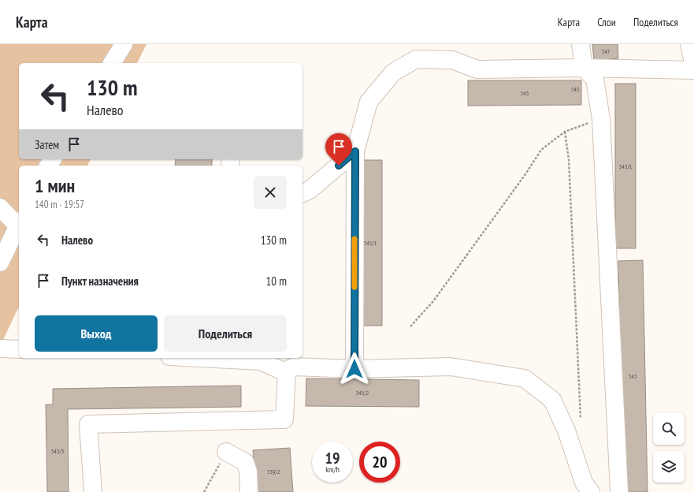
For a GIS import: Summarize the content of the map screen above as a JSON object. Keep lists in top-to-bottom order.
{
  "house_numbers": [
    "347",
    "345",
    "345",
    "343/1",
    "345/1",
    "343",
    "345/2",
    "343/3",
    "339/2"
  ],
  "page": {
    "header": "Карта",
    "nav": ["Карта", "Слои", "Поделиться"],
    "turn": ["130 m", "Налево"],
    "then": "Затем",
    "heading": ["1 мин", "140 m · 19:57"],
    "list": [
      {
        "name": "Налево",
        "value": "130 m"
      },
      {
        "name": "Пункт назначения",
        "value": "10 m"
      }
    ],
    "buttons": ["Выход", "Поделиться"],
    "speed": "19 km/h",
    "limit": "20"
  }
}
